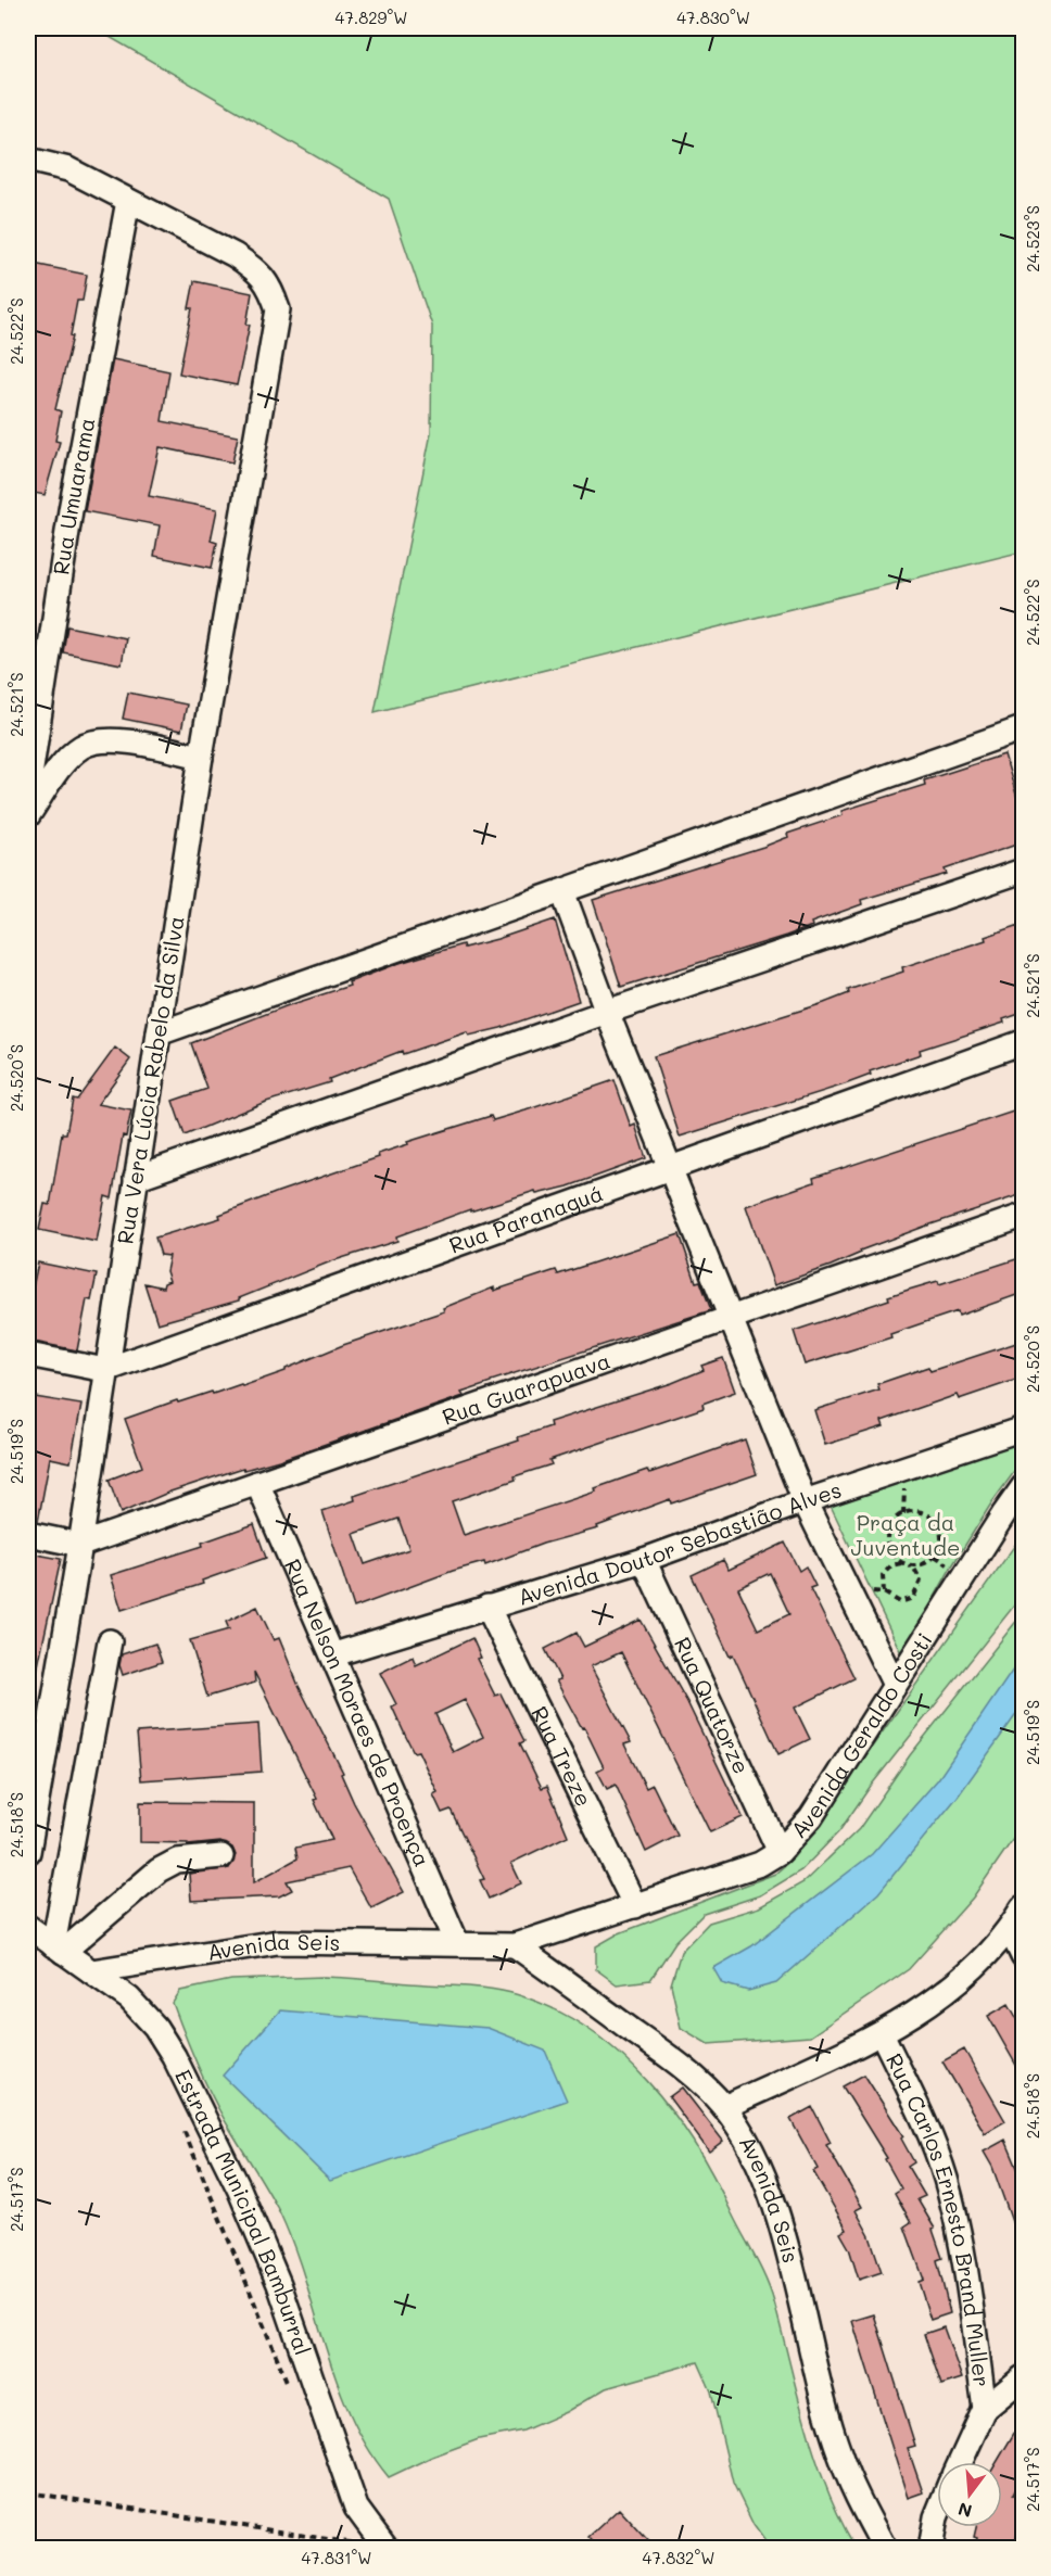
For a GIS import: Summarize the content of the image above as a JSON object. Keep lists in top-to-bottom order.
{
  "streets": {
    "street": [
      "Rua Umuarama",
      "Rua Vera Lúcia Rabelo da Silva",
      "Rua Paranaguá",
      "Rua Guarapuava",
      "Avenida Doutor Sebastião Alves",
      "Rua Quatorze",
      "Rua Nelson Moraes de Proença",
      "Avenida Geraldo Costi",
      "Rua Treze",
      "Avenida Seis",
      "Estrada Municipal Bamburral",
      "Rua Carlos Ernesto Brand Muller"
    ]
  },
  "crossings": [
    ["Rua Umuarama", "Rua Vera Lúcia Rabelo da Silva"],
    ["Rua Vera Lúcia Rabelo da Silva", "Rua Paranaguá"],
    ["Rua Vera Lúcia Rabelo da Silva", "Rua Guarapuava"],
    ["Rua Guarapuava", "Rua Nelson Moraes de Proença"],
    ["Avenida Doutor Sebastião Alves", "Rua Quatorze"],
    ["Avenida Doutor Sebastião Alves", "Rua Nelson Moraes de Proença"],
    ["Avenida Doutor Sebastião Alves", "Rua Treze"],
    ["Rua Quatorze", "Avenida Geraldo Costi"],
    ["Rua Nelson Moraes de Proença", "Avenida Seis"],
    ["Avenida Geraldo Costi", "Rua Treze"],
    ["Avenida Geraldo Costi", "Avenida Seis"],
    ["Avenida Seis", "Estrada Municipal Bamburral"]
  ],
  "parks": ["Praça da Juventude"],
  "north": "bottom",
  "coordinates": [
    "47.829°W",
    "47.830°W",
    "24.523°S",
    "24.522°S",
    "24.521°S",
    "24.520°S",
    "24.519°S",
    "24.518°S",
    "24.517°S",
    "47.831°W",
    "47.832°W"
  ]
}
